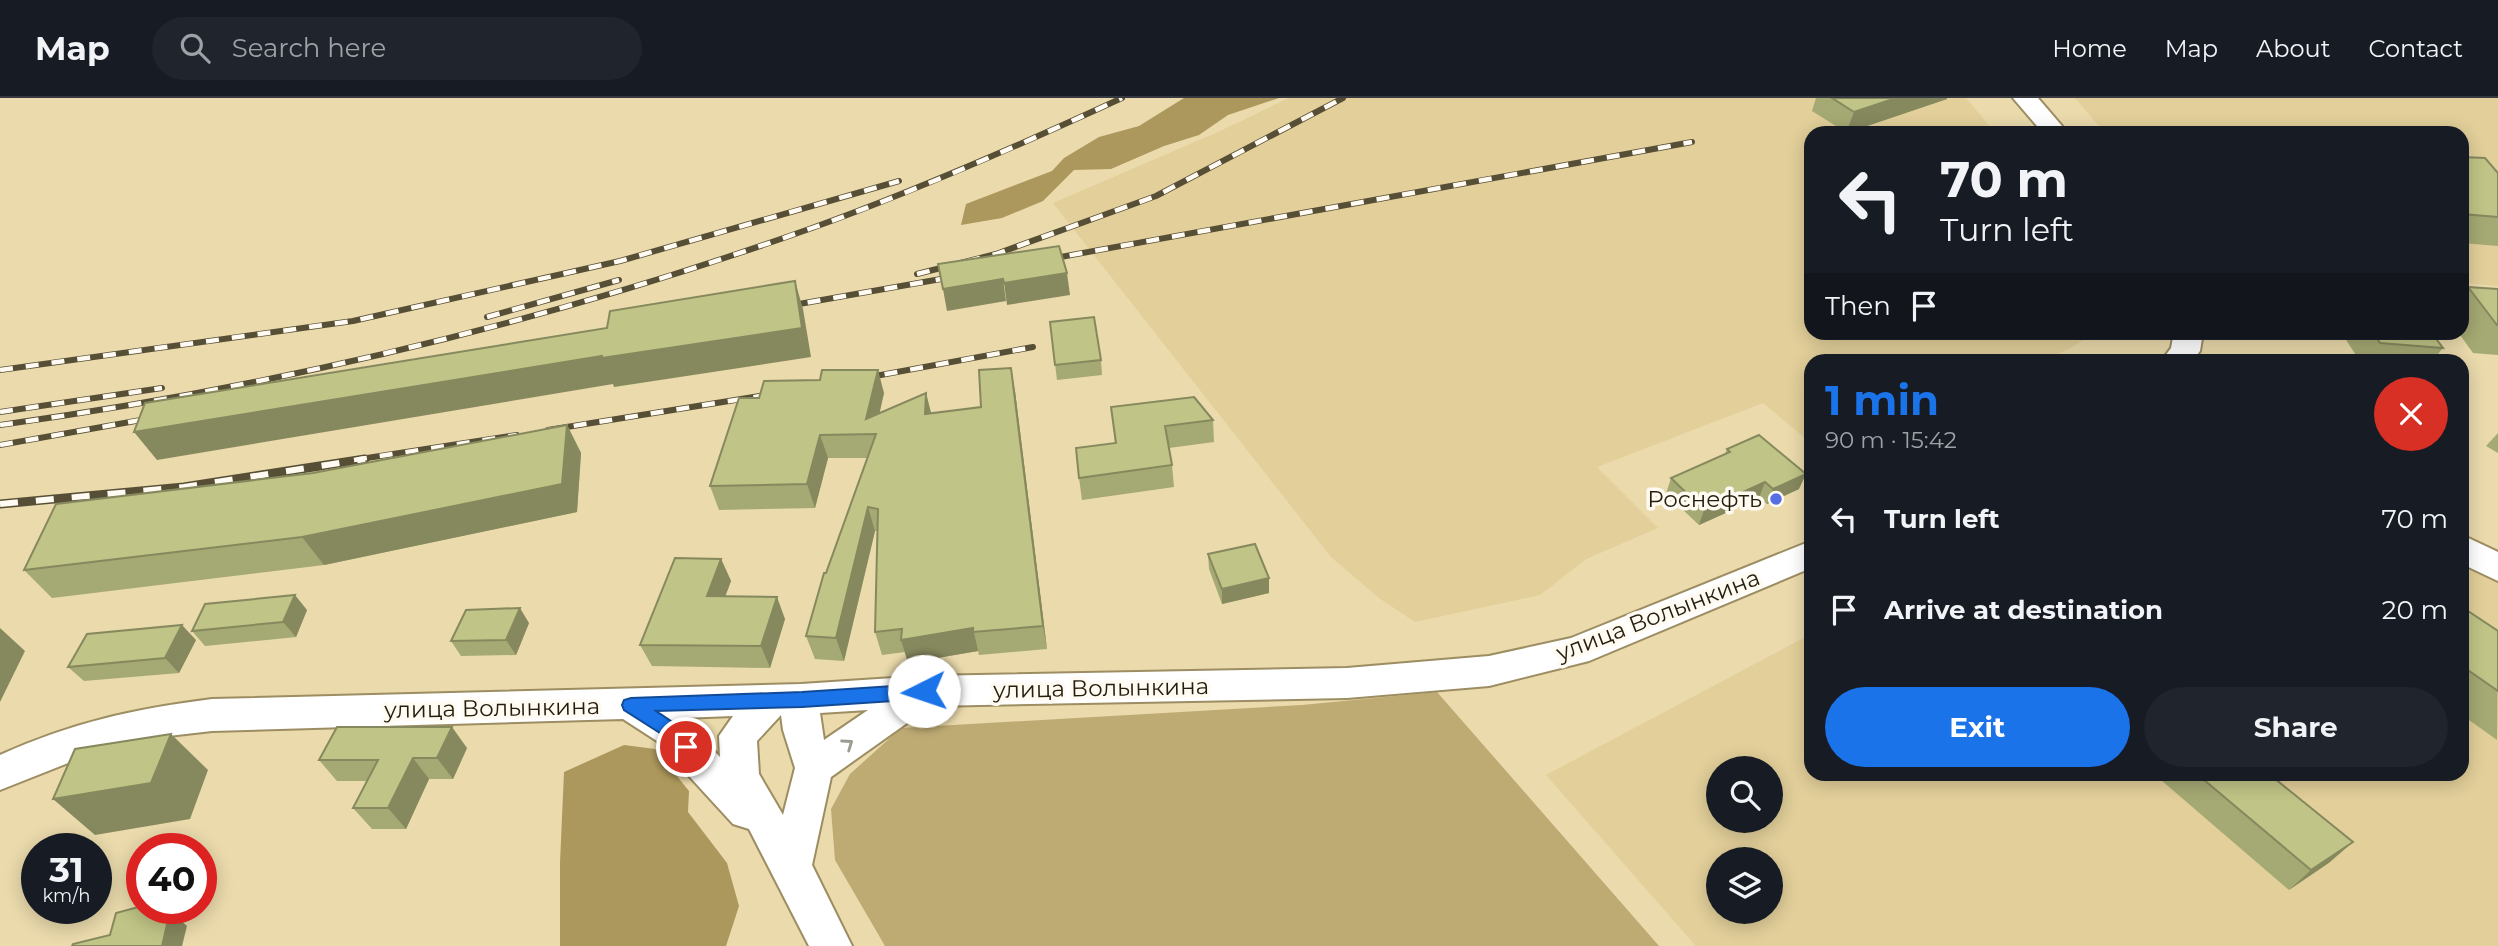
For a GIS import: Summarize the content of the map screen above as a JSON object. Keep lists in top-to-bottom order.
{
  "streets": {
    "street": ["улица Волынкина"]
  },
  "places": ["Роснефть"],
  "page": {
    "header": "Map",
    "search": "Search here",
    "nav": [
      "Home",
      "Map",
      "About",
      "Contact"
    ],
    "turn": ["70 m", "Turn left"],
    "then": "Then",
    "heading": ["1 min", "90 m · 15:42"],
    "list": [
      {
        "name": "Turn left",
        "value": "70 m"
      },
      {
        "name": "Arrive at destination",
        "value": "20 m"
      }
    ],
    "buttons": ["Exit", "Share"],
    "speed": "31 km/h",
    "limit": "40"
  }
}
